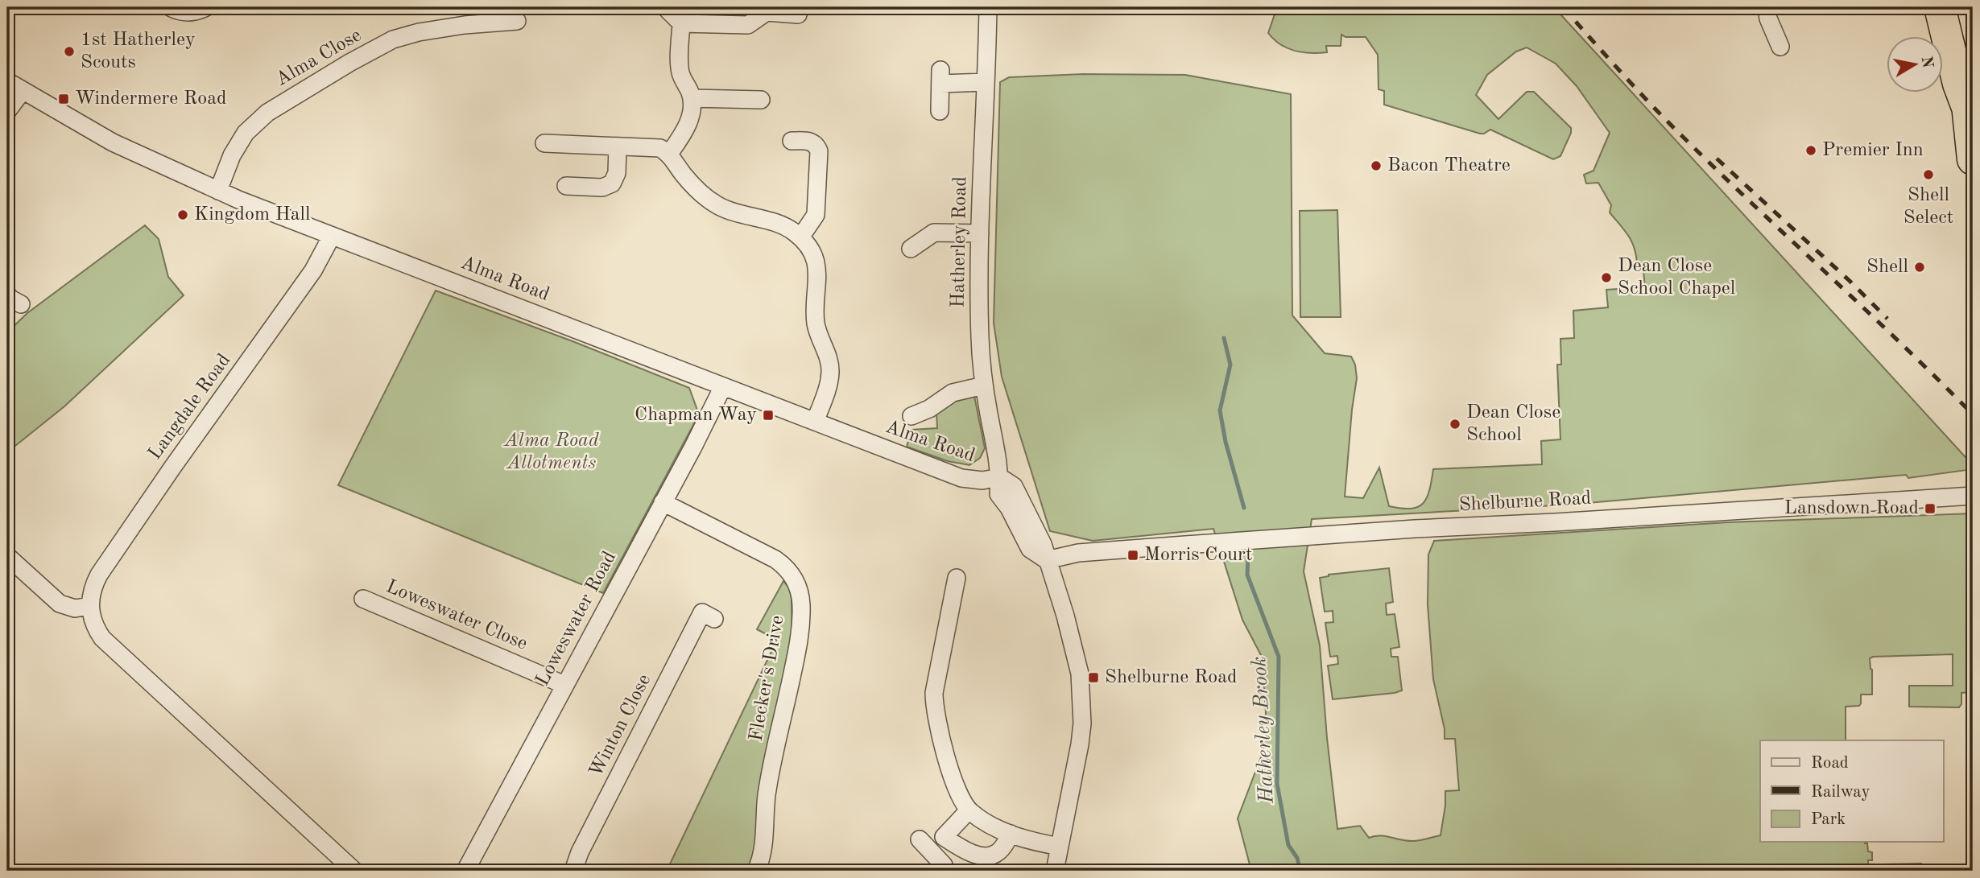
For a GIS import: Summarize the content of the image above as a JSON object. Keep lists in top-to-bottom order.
{
  "streets": {
    "street": [
      "Alma Close",
      "Hatherley Road",
      "Alma Road",
      "Langdale Road",
      "Shelburne Road",
      "Loweswater Close",
      "Loweswater Road",
      "Flecker's Drive",
      "Winton Close"
    ]
  },
  "crossings": [
    ["Alma Close", "Alma Road"],
    ["Hatherley Road", "Alma Road"],
    ["Alma Road", "Langdale Road"],
    ["Alma Road", "Loweswater Road"],
    ["Loweswater Close", "Loweswater Road"],
    ["Loweswater Road", "Flecker's Drive"]
  ],
  "water": ["Hatherley Brook"],
  "parks": ["Alma Road Allotments"],
  "places": {
    "other": [
      "1st Hatherley Scouts",
      "Premier Inn",
      "Bacon Theatre",
      "Shell Select",
      "Kingdom Hall",
      "Shell",
      "Dean Close School Chapel",
      "Dean Close School"
    ],
    "transit": [
      "Windermere Road",
      "Chapman Way",
      "Lansdown Road",
      "Morris Court",
      "Shelburne Road"
    ]
  },
  "legend": ["Road", "Railway", "Park"],
  "north": "right"
}
